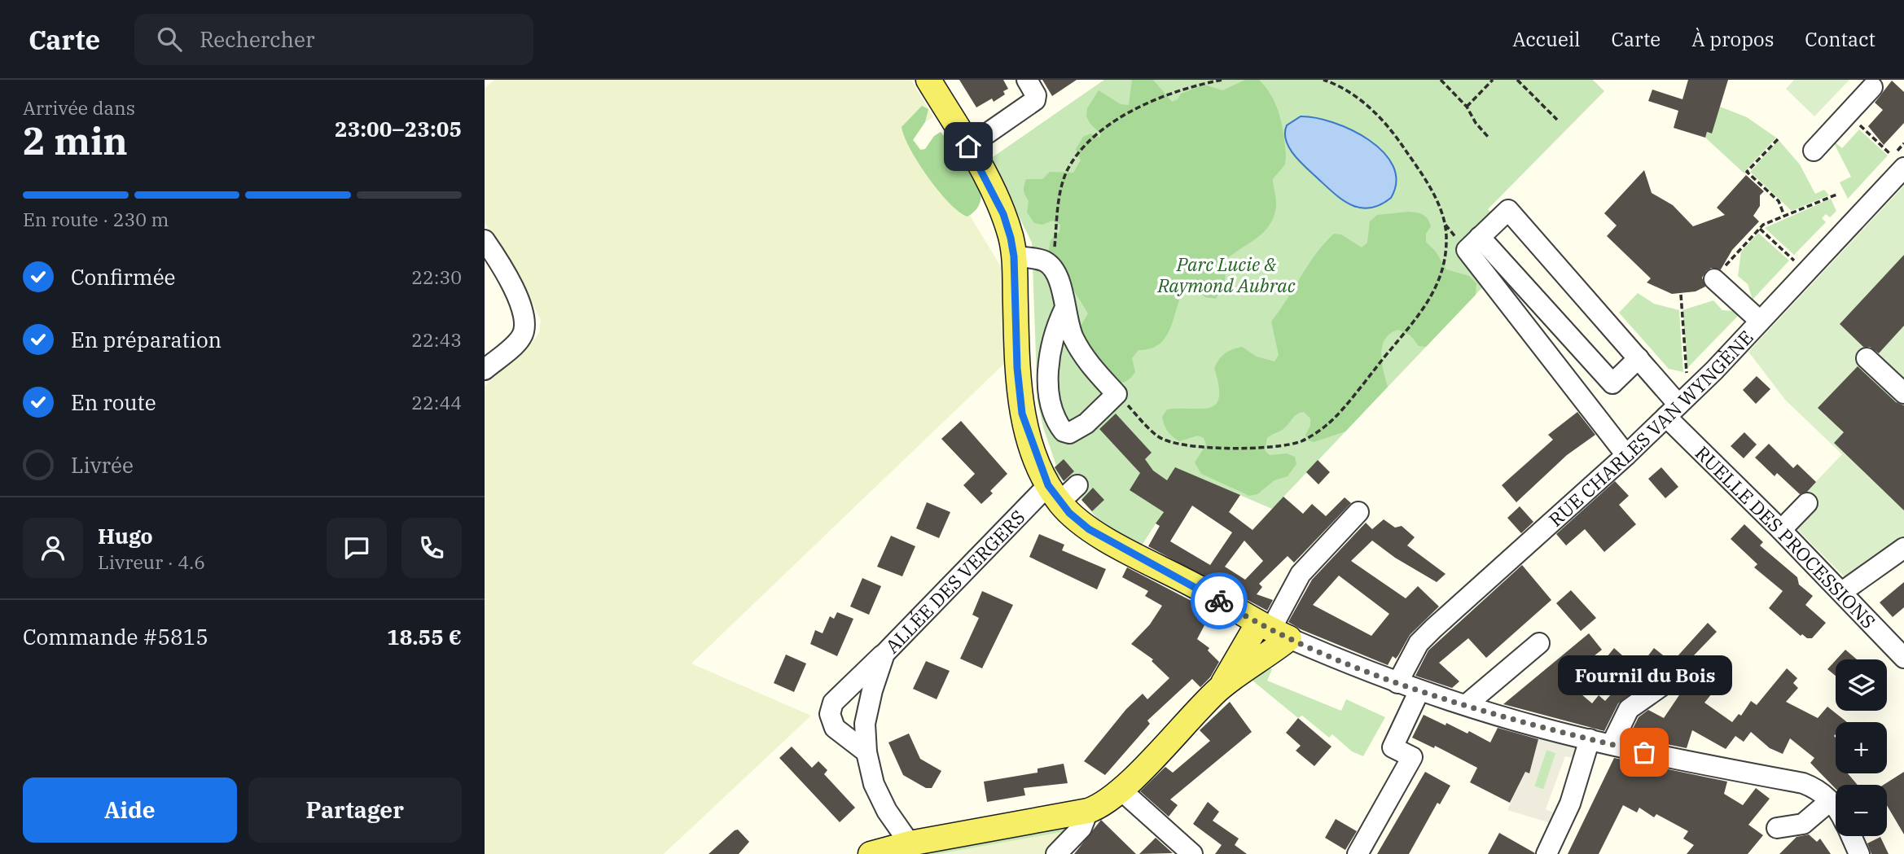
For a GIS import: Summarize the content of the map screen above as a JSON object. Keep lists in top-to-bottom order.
{
  "streets": {
    "street": ["RUE CHARLES VAN WYNGÈNE", "RUELLE DES PROCESSIONS", "ALLÉE DES VERGERS"]
  },
  "crossings": [
    ["RUE CHARLES VAN WYNGÈNE", "RUELLE DES PROCESSIONS"]
  ],
  "parks": ["Parc Lucie & Raymond Aubrac"],
  "places": ["Fournil du Bois"],
  "page": {
    "header": "Carte",
    "search": "Rechercher",
    "nav": [
      "Accueil",
      "Carte",
      "À propos",
      "Contact"
    ],
    "heading": ["2 min", "Arrivée dans", "23:00–23:05"],
    "panel": [
      "Hugo",
      "Livreur · 4.6",
      "Commande #5815",
      "18.55 €"
    ],
    "bar": "En route · 230 m",
    "list": [
      ["Confirmée", "22:30"],
      ["En préparation", "22:43"],
      ["En route", "22:44"],
      "Livrée"
    ],
    "bubble": "Fournil du Bois",
    "map_buttons": ["+", "−"],
    "buttons": ["Aide", "Partager"]
  }
}
